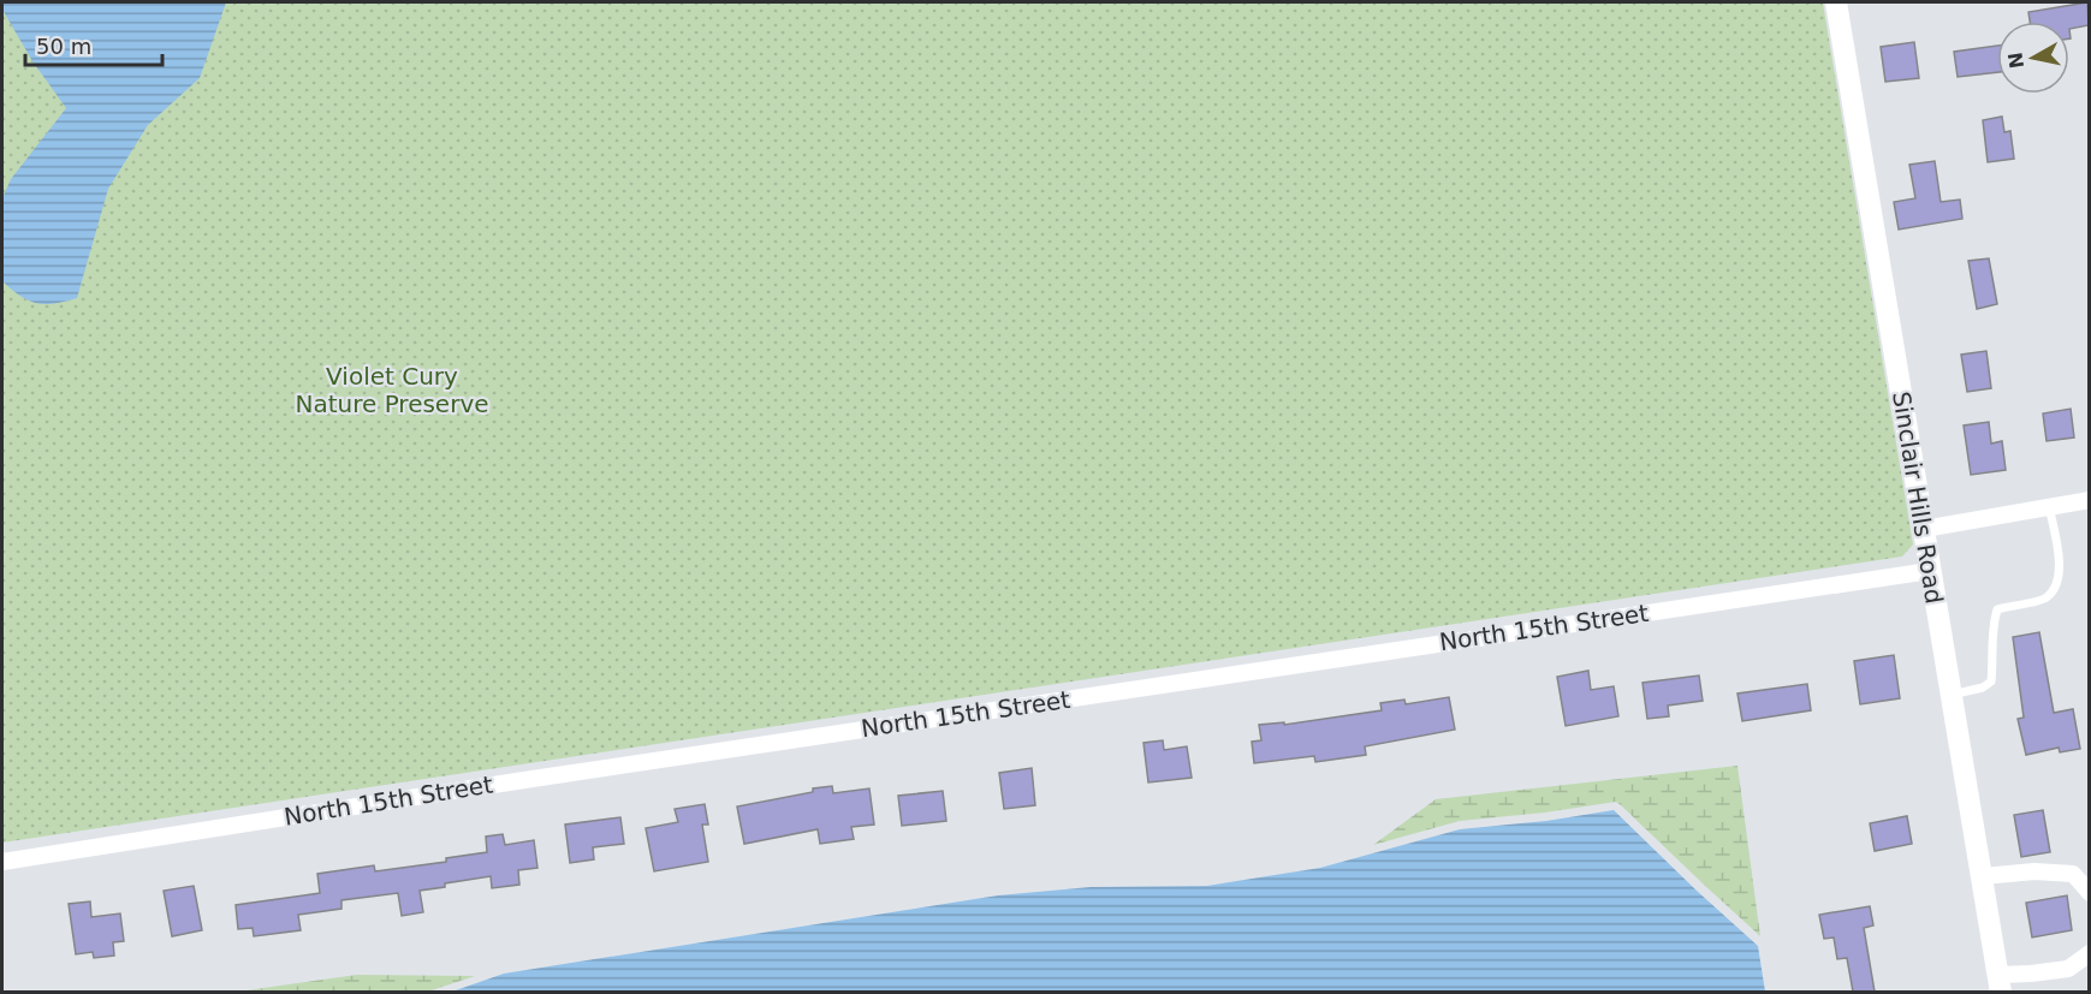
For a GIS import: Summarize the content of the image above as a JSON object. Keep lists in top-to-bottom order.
{
  "streets": {
    "street": ["Sinclair Hills Road", "North 15th Street"]
  },
  "crossings": [
    ["Sinclair Hills Road", "North 15th Street"]
  ],
  "parks": ["Violet Cury Nature Preserve"],
  "scale_bar": "50 m",
  "north": "left"
}
